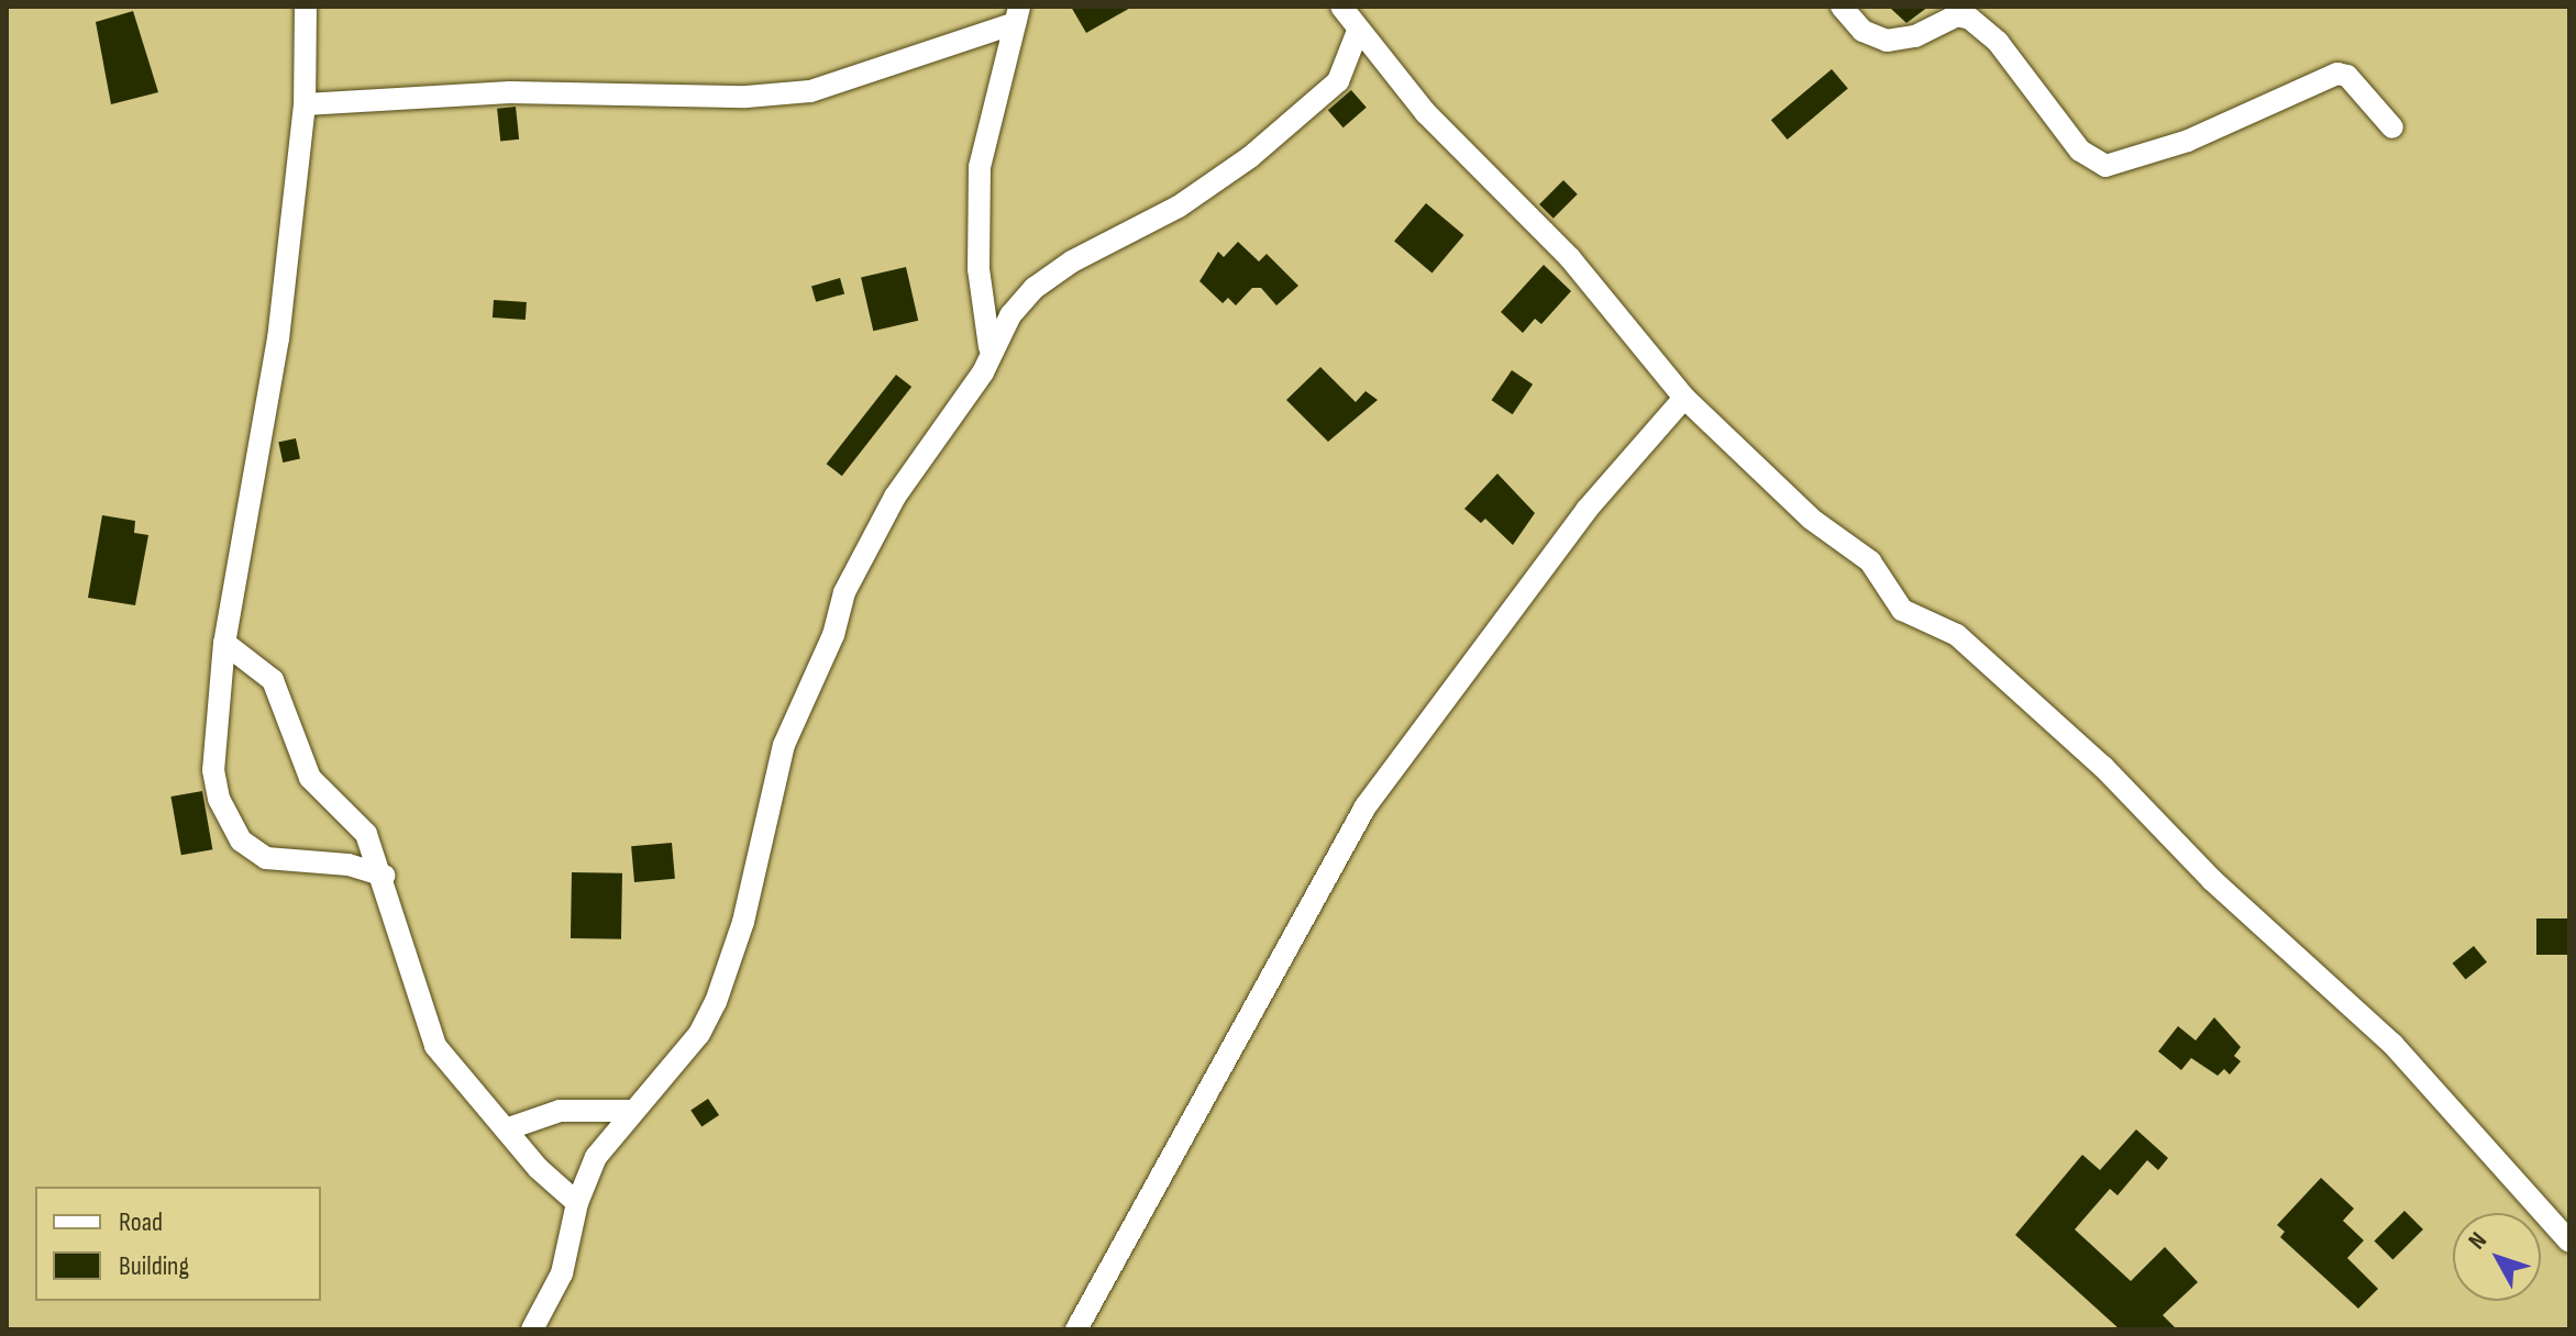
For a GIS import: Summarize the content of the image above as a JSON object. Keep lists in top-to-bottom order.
{
  "legend": ["Road", "Building"],
  "north": "top left"
}
